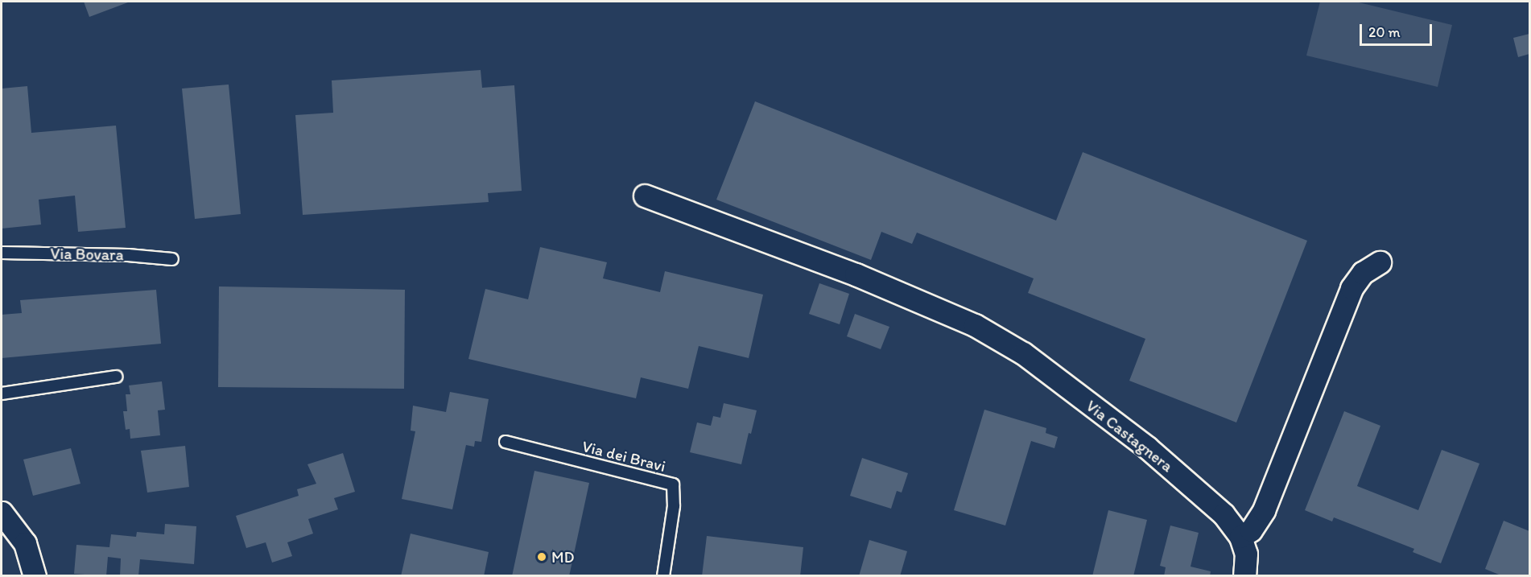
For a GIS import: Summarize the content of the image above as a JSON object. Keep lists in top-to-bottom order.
{
  "streets": {
    "street": ["Via Castagnera"],
    "lane": ["Via Bovara", "Via dei Bravi"]
  },
  "places": ["MD"],
  "scale_bar": "20 m"
}
